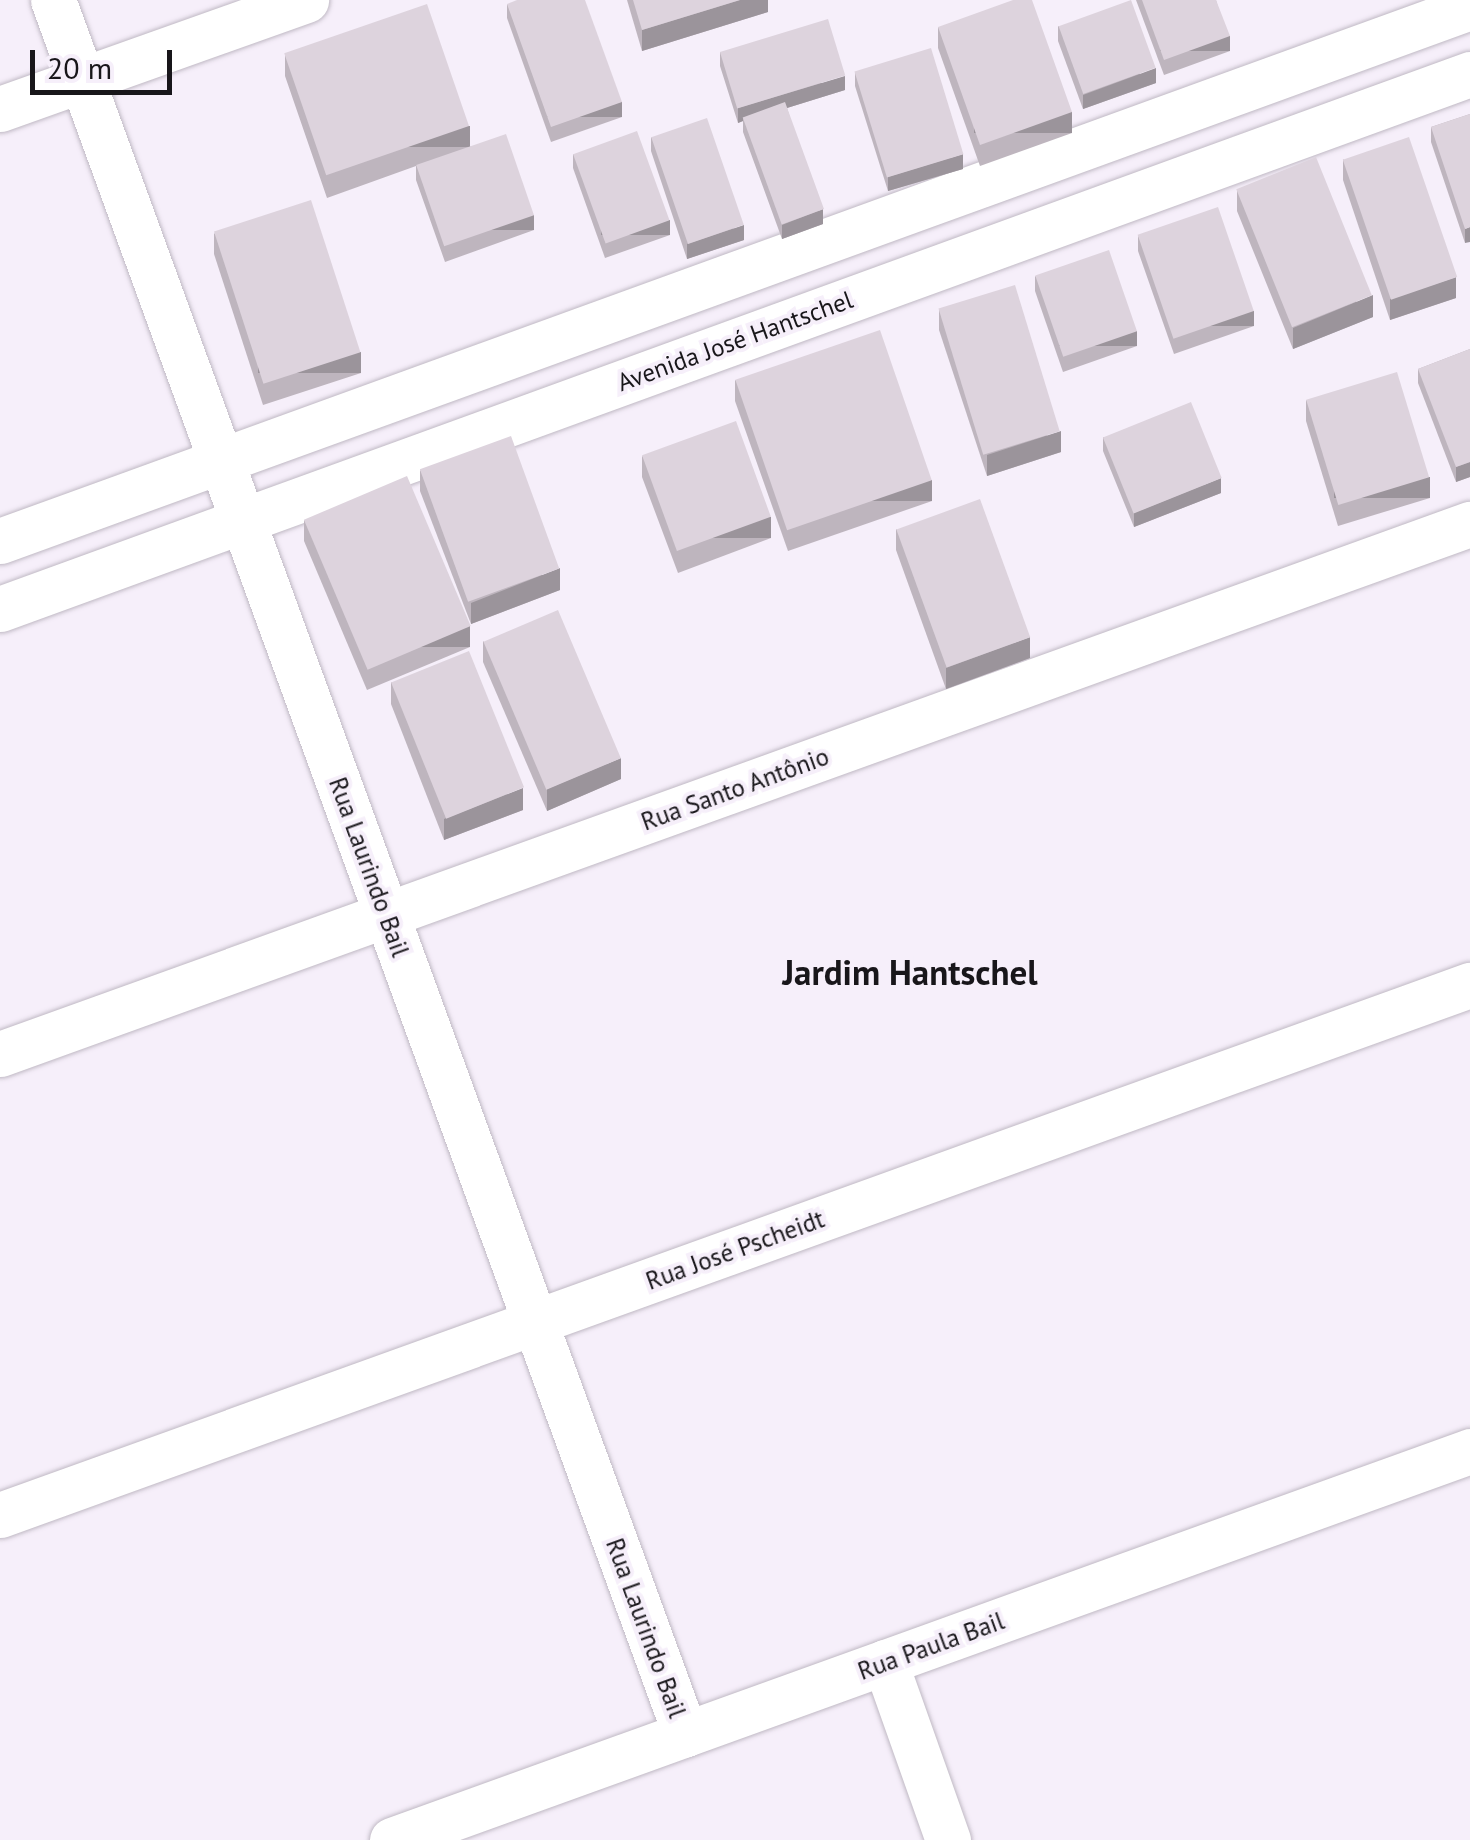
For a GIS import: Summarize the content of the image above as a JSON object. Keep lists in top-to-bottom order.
{
  "streets": {
    "street": [
      "Avenida José Hantschel",
      "Rua Santo Antônio",
      "Rua Laurindo Bail",
      "Rua José Pscheidt",
      "Rua Paula Bail"
    ]
  },
  "crossings": [
    ["Avenida José Hantschel", "Rua Laurindo Bail"],
    ["Rua Santo Antônio", "Rua Laurindo Bail"],
    ["Rua Laurindo Bail", "Rua José Pscheidt"],
    ["Rua Laurindo Bail", "Rua Paula Bail"]
  ],
  "districts": ["Jardim Hantschel"],
  "scale_bar": "20 m"
}
